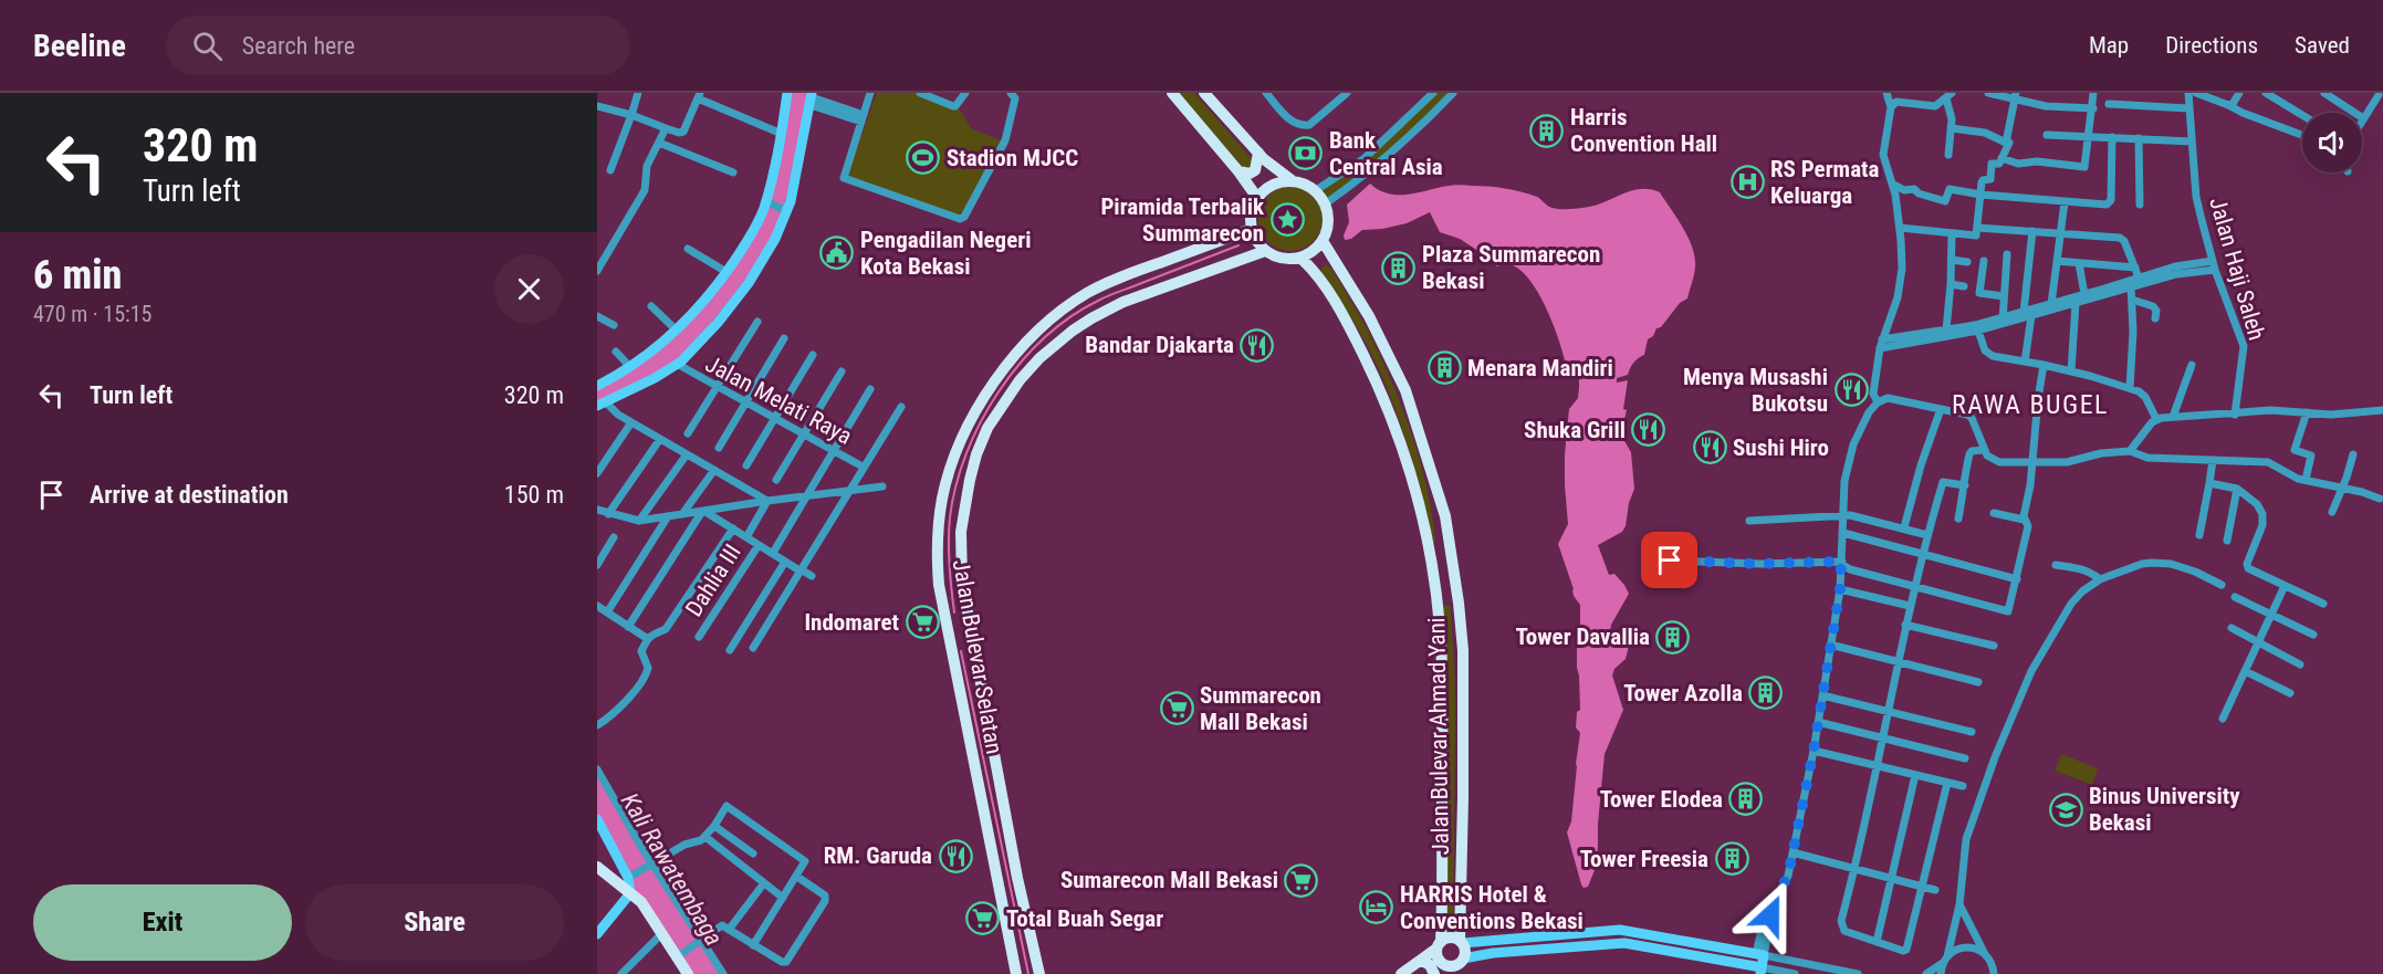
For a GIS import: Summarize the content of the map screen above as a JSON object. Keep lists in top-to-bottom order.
{
  "streets": {
    "main road": ["Jalan Bulevar Selatan", "Jalan Bulevar Ahmad Yani"],
    "street": ["Jalan Haji Saleh", "Jalan Melati Raya", "Dahlia III"]
  },
  "crossings": [
    ["Jalan Bulevar Selatan", "Jalan Bulevar Ahmad Yani"]
  ],
  "districts": ["RAWA BUGEL"],
  "water": ["Kali Rawatembaga"],
  "places": {
    "building": [
      "Harris Convention Hall",
      "Plaza Summarecon Bekasi",
      "Menara Mandiri",
      "Tower Davallia",
      "Tower Azolla",
      "Tower Elodea",
      "Tower Freesia"
    ],
    "bank": ["Bank Central Asia"],
    "sports": ["Stadion MJCC"],
    "hospital": ["RS Permata Keluarga"],
    "place": ["Piramida Terbalik Summarecon"],
    "public building": ["Pengadilan Negeri Kota Bekasi"],
    "restaurant": [
      "Bandar Djakarta",
      "Menya Musashi Bukotsu",
      "Shuka Grill",
      "Sushi Hiro",
      "RM. Garuda"
    ],
    "supermarket": [
      "Indomaret",
      "Summarecon Mall Bekasi",
      "Sumarecon Mall Bekasi",
      "Total Buah Segar"
    ],
    "school or university": ["Binus University Bekasi"],
    "hotel": ["HARRIS Hotel & Conventions Bekasi"]
  },
  "page": {
    "header": "Beeline",
    "search": "Search here",
    "nav": ["Map", "Directions", "Saved"],
    "turn": ["320 m", "Turn left"],
    "heading": ["6 min", "470 m · 15:15"],
    "list": [
      {
        "name": "Turn left",
        "value": "320 m"
      },
      {
        "name": "Arrive at destination",
        "value": "150 m"
      }
    ],
    "buttons": ["Exit", "Share"]
  }
}
